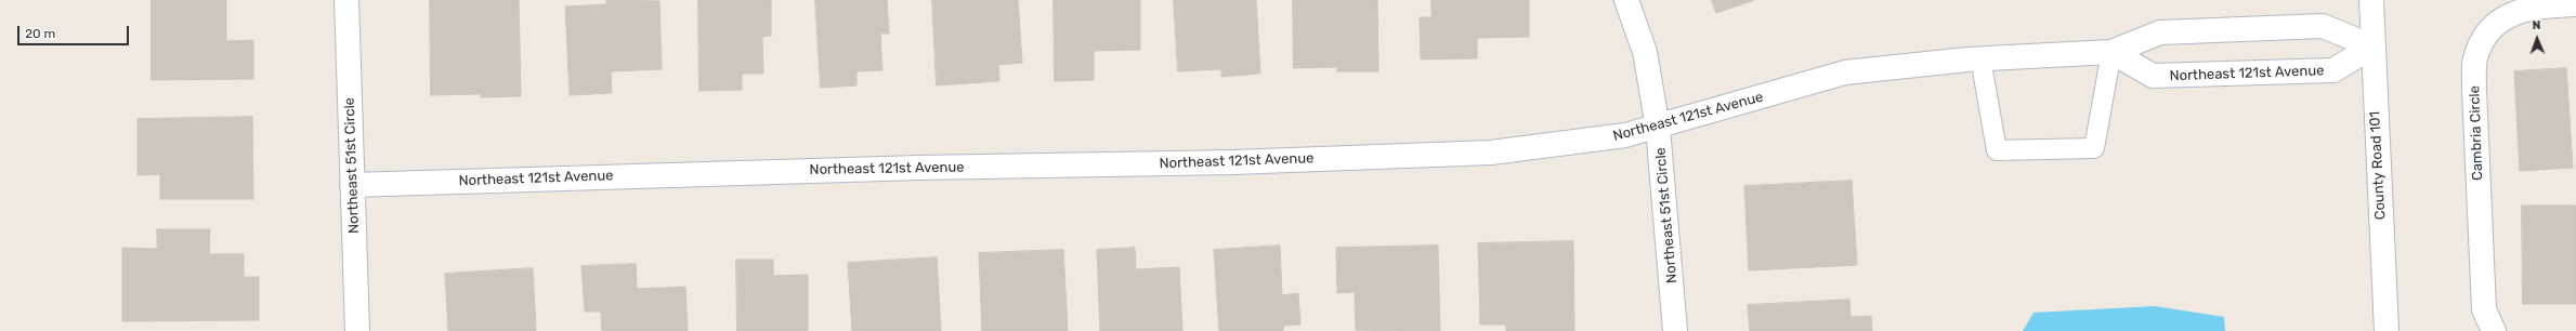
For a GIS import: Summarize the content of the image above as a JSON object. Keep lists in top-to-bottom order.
{
  "streets": {
    "street": [
      "Northeast 121st Avenue",
      "Cambria Circle",
      "Northeast 51st Circle",
      "County Road 101"
    ]
  },
  "crossings": [
    ["Northeast 121st Avenue", "Northeast 51st Circle"],
    ["Northeast 121st Avenue", "County Road 101"]
  ],
  "scale_bar": "20 m",
  "north": "top"
}
